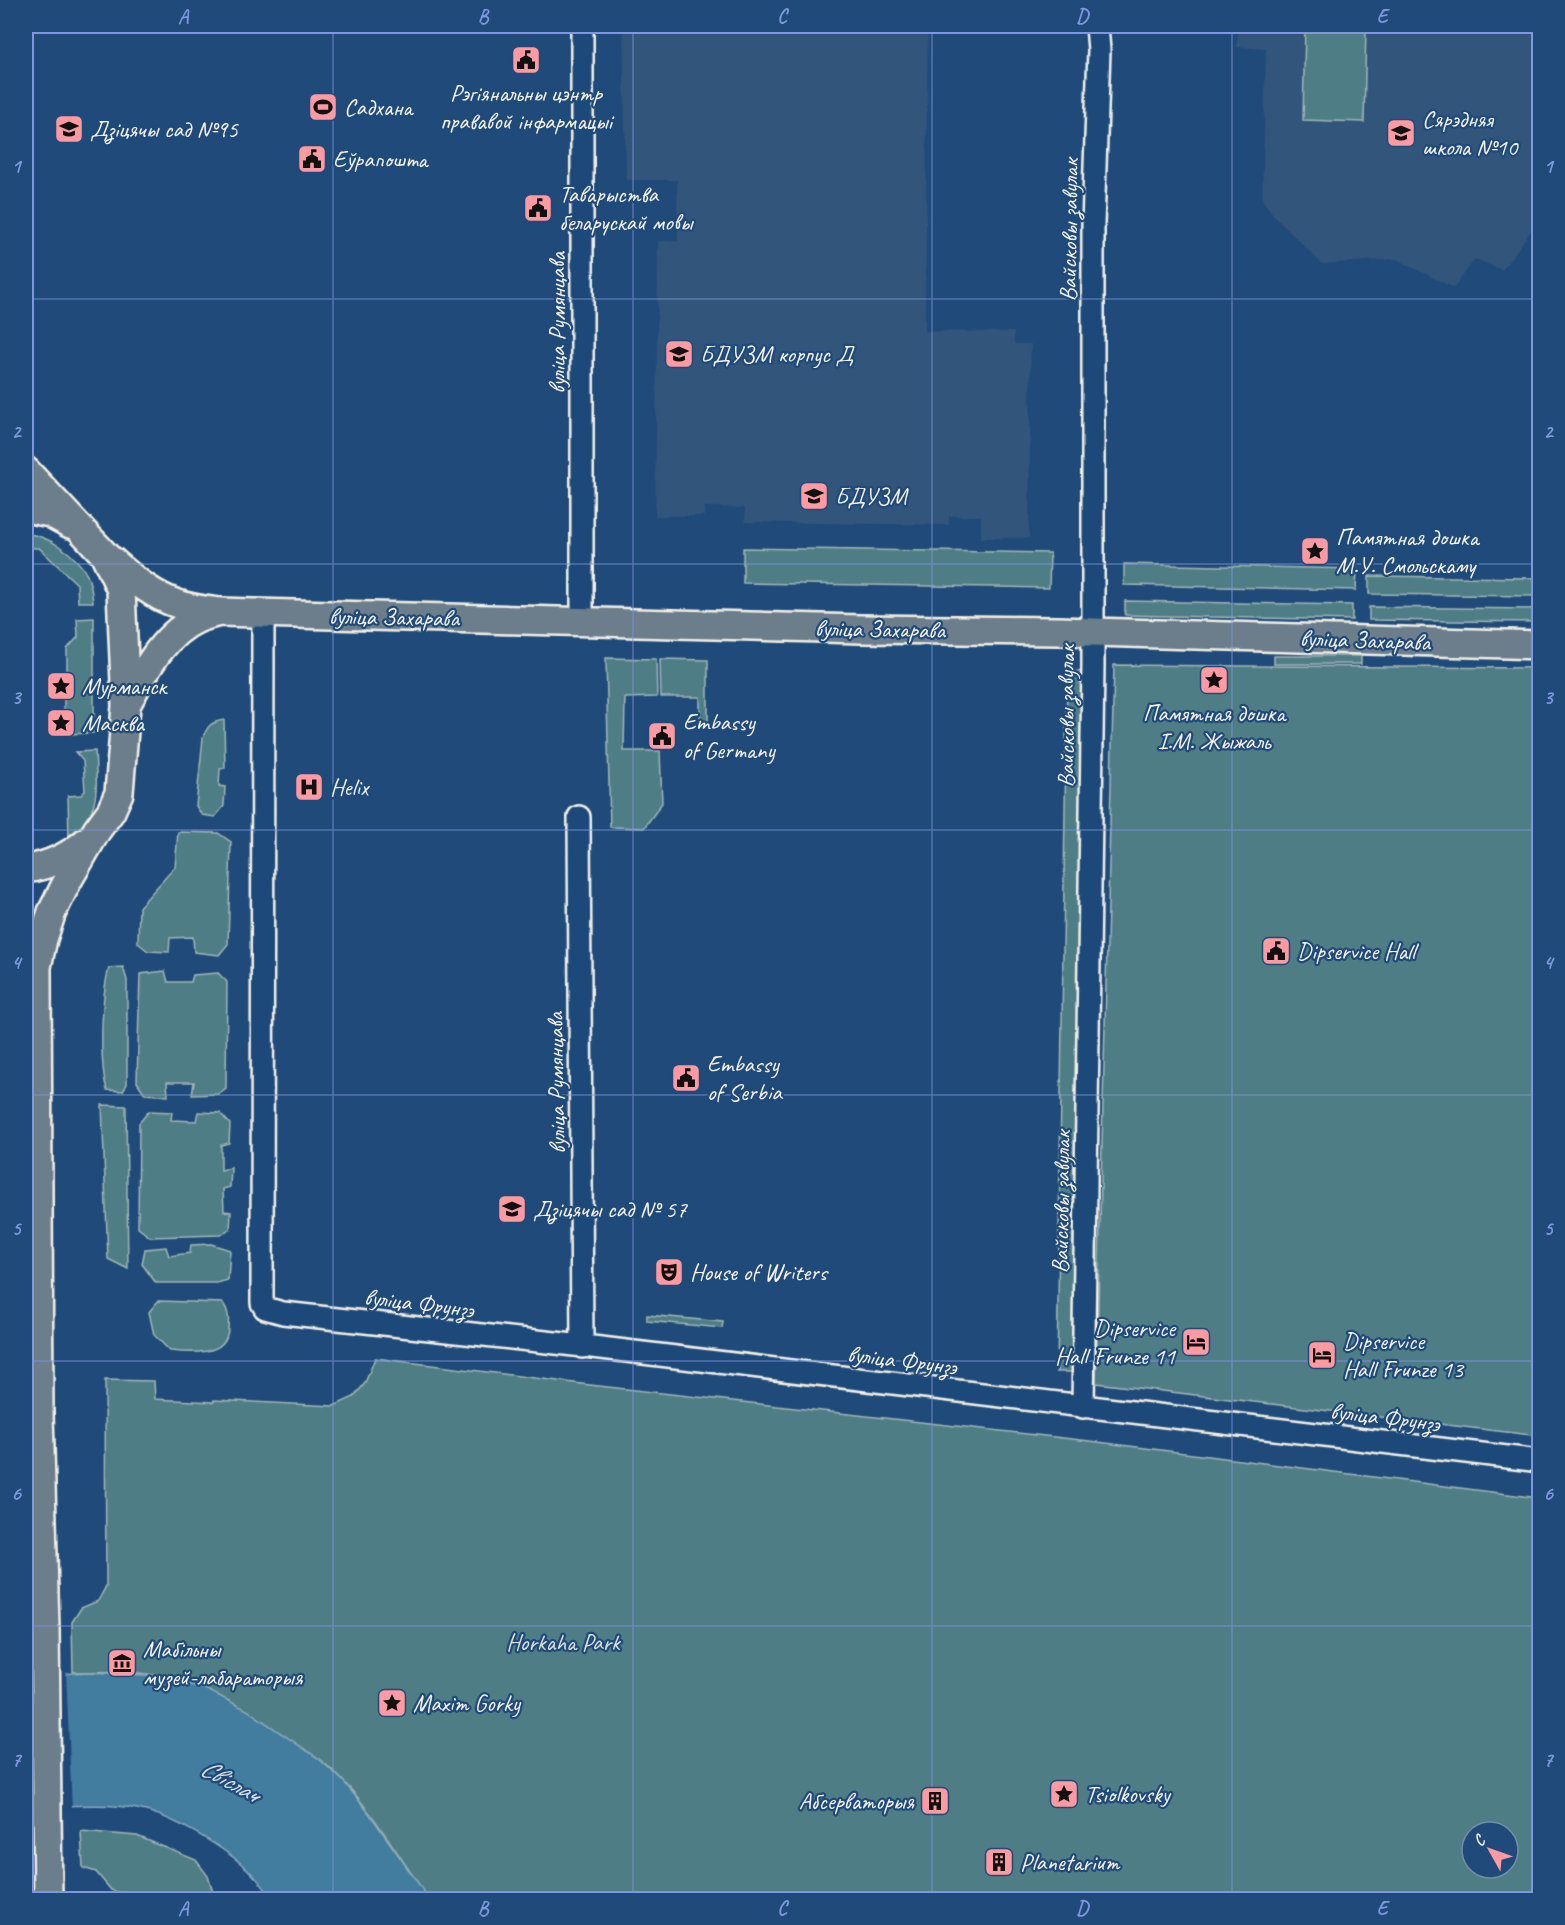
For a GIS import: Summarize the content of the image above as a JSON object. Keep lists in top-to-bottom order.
{
  "streets": {
    "main road": ["вуліца Захарава"],
    "street": ["Вайсковы завулак", "вуліца Румянцава", "вуліца Фрунзэ"]
  },
  "crossings": [
    ["Вайсковы завулак", "вуліца Захарава"],
    ["Вайсковы завулак", "вуліца Фрунзэ"],
    ["вуліца Румянцава", "вуліца Захарава"],
    ["вуліца Румянцава", "вуліца Фрунзэ"],
    ["вуліца Захарава", "вуліца Фрунзэ"]
  ],
  "water": ["Свіслач"],
  "parks": ["Horkaha Park"],
  "places": {
    "public building": [
      "Рэгіянальны цэнтр прававой інфармацыі",
      "Еўрапошта",
      "Таварыства беларускай мовы",
      "Embassy of Germany",
      "Dipservice Hall",
      "Embassy of Serbia"
    ],
    "sports": ["Садхана"],
    "school or university": [
      "Дзіцячы сад №95",
      "Сярэдняя школа №10",
      "БДУЗМ корпус Д",
      "БДУЗМ",
      "Дзіцячы сад № 57"
    ],
    "place": [
      "Памятная дошка М.У. Смольскаму",
      "Памятная дошка І.М. Жыжаль",
      "Мурманск",
      "Масква",
      "Maxim Gorky",
      "Tsiolkovsky"
    ],
    "hospital": ["Helix"],
    "theatre": ["House of Writers"],
    "hotel": ["Dipservice Hall Frunze 11", "Dipservice Hall Frunze 13"],
    "museum": ["Мабільны музей-лабараторыя"],
    "building": ["Абсерваторыя", "Planetarium"]
  },
  "north": "top left",
  "grid": {
    "columns": [
      "A",
      "B",
      "C",
      "D",
      "E"
    ],
    "rows": [
      "1",
      "2",
      "3",
      "4",
      "5",
      "6",
      "7"
    ]
  }
}
